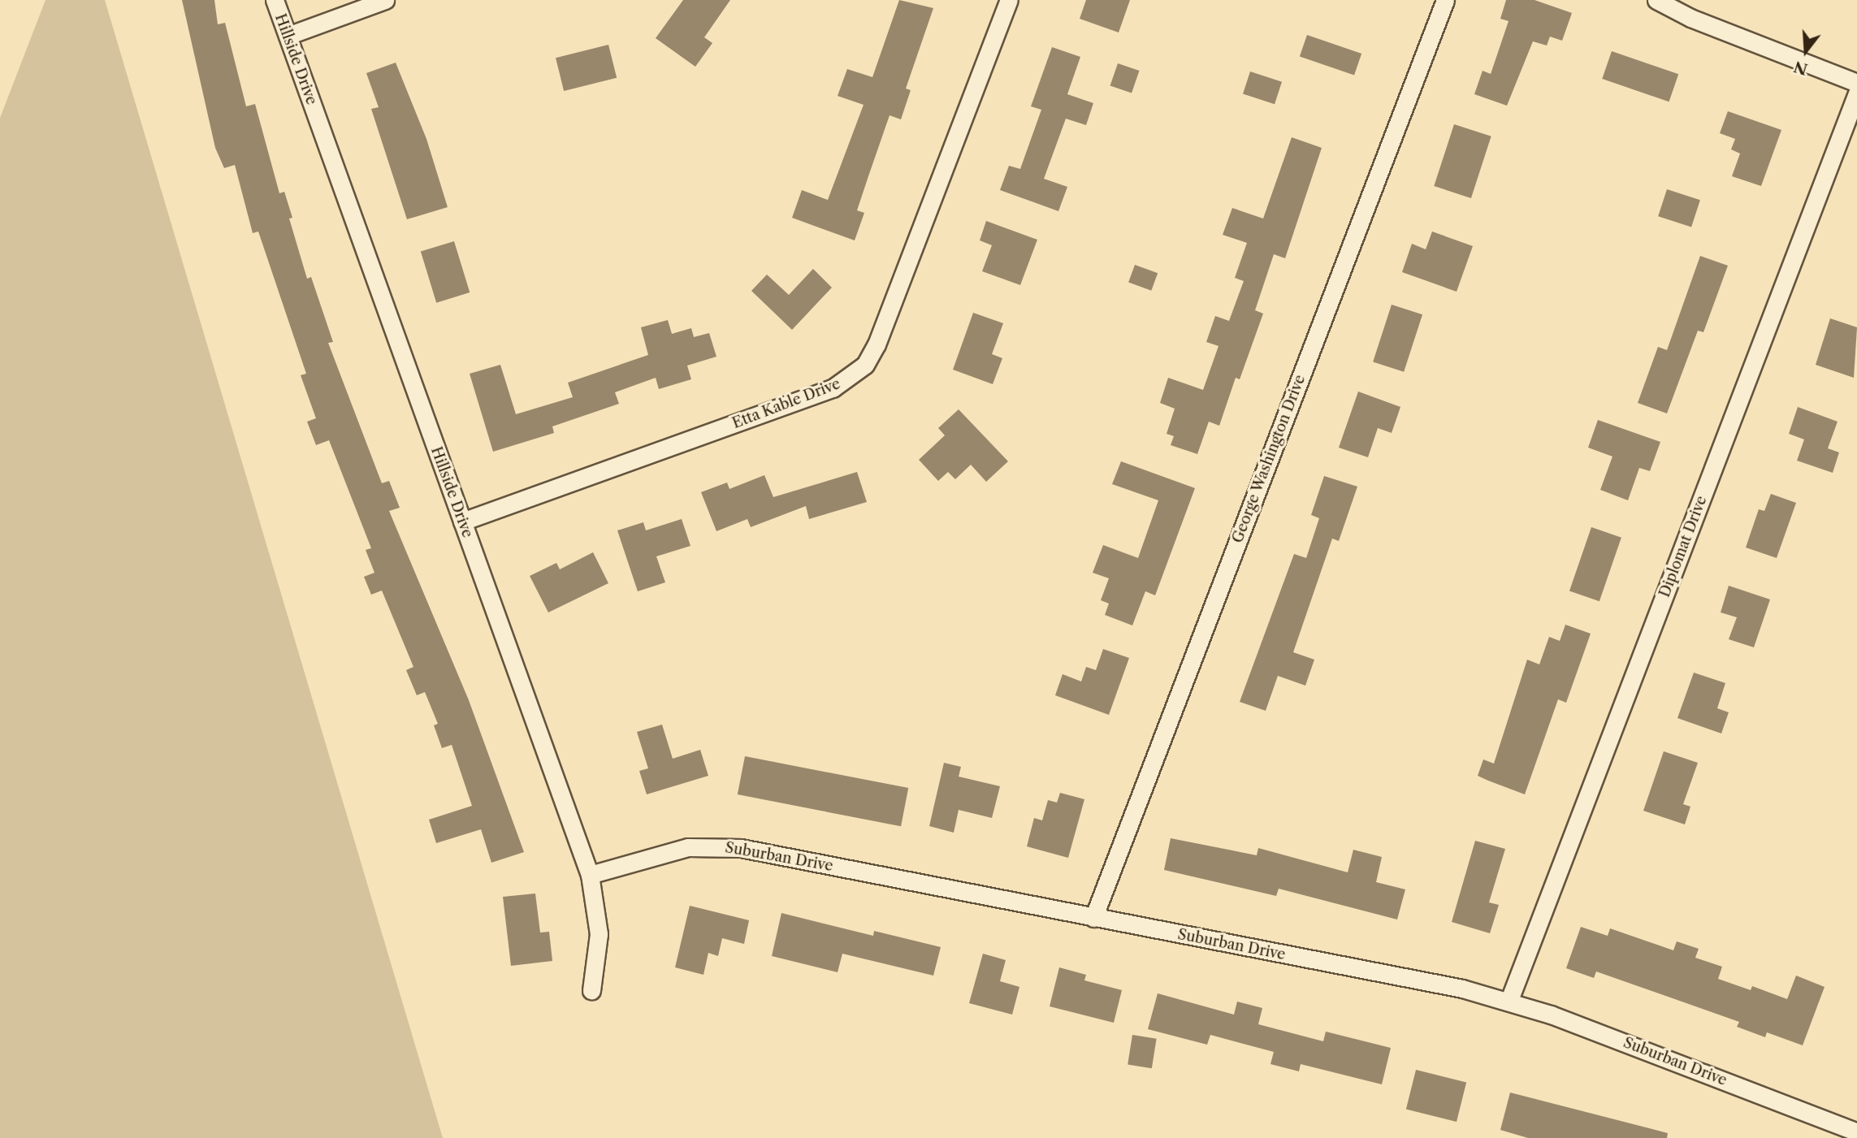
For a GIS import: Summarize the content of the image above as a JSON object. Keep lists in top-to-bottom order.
{
  "streets": {
    "street": [
      "Hillside Drive",
      "Etta Kable Drive",
      "George Washington Drive",
      "Diplomat Drive",
      "Suburban Drive"
    ]
  },
  "crossings": [
    ["Hillside Drive", "Etta Kable Drive"],
    ["Hillside Drive", "Suburban Drive"],
    ["George Washington Drive", "Suburban Drive"],
    ["Diplomat Drive", "Suburban Drive"]
  ],
  "north": "bottom"
}
